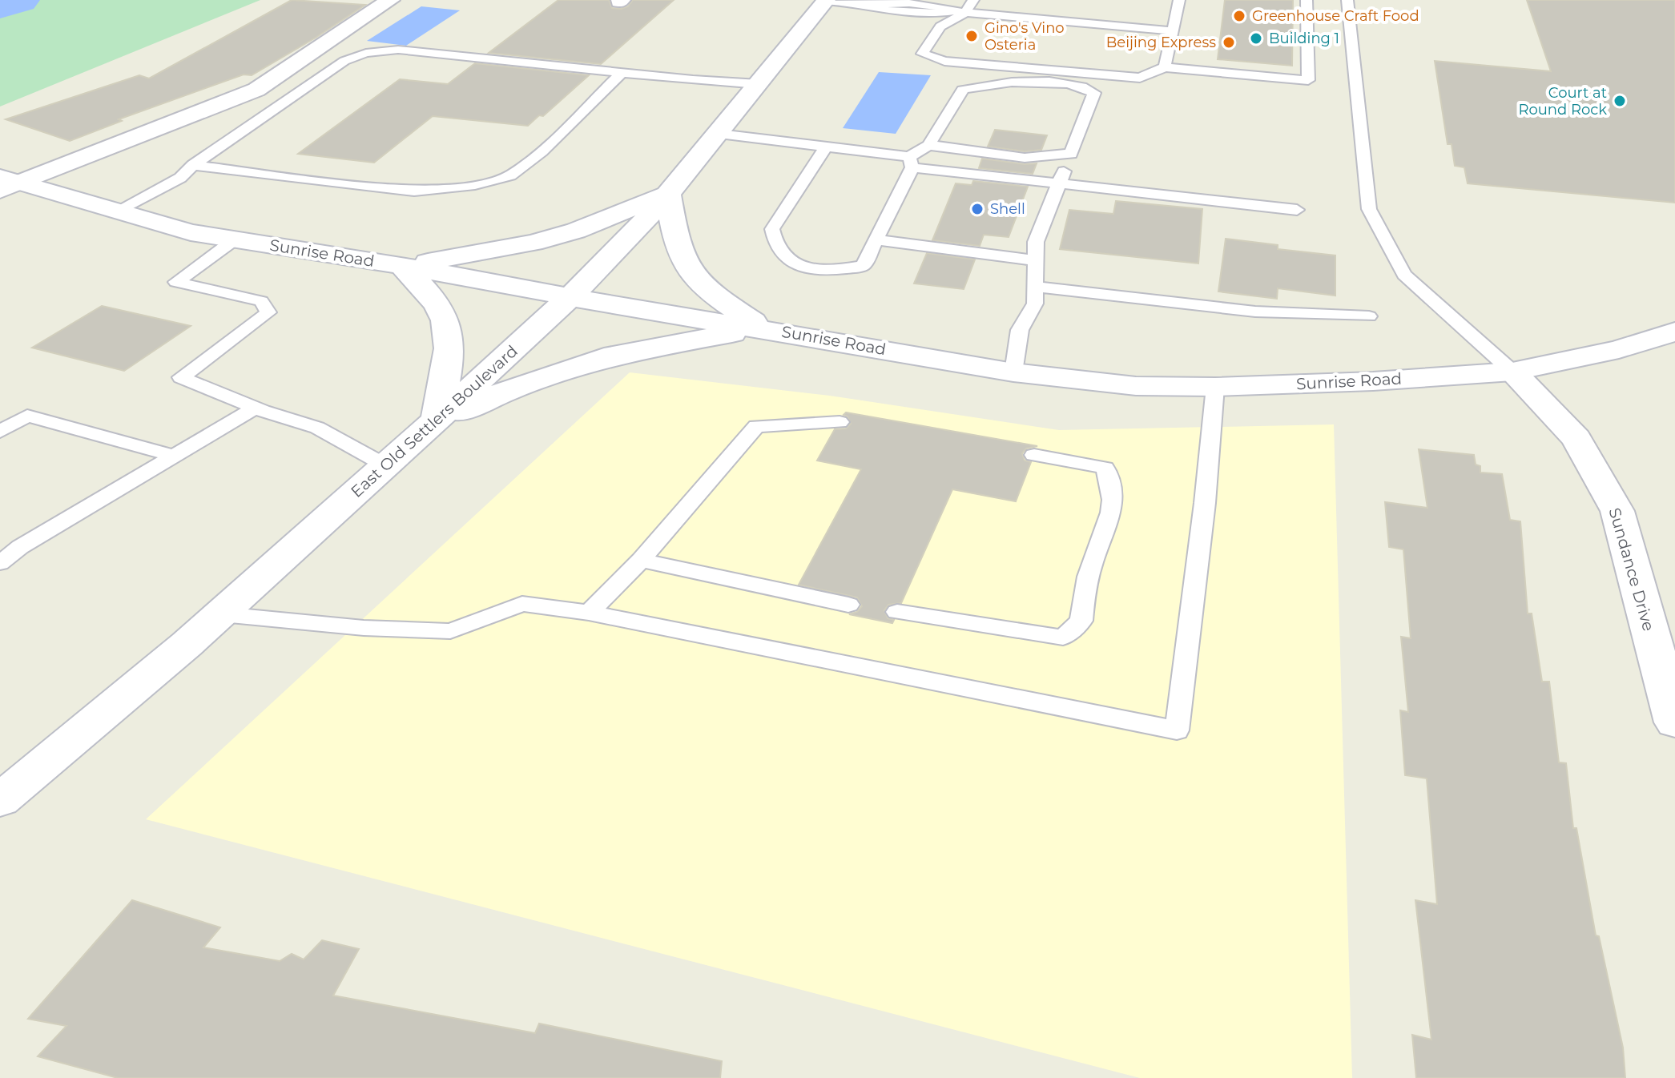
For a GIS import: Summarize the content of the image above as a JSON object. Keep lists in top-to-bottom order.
{
  "streets": {
    "main road": ["Sunrise Road", "East Old Settlers Boulevard", "Sundance Drive"]
  },
  "crossings": [
    ["Sunrise Road", "East Old Settlers Boulevard"],
    ["Sunrise Road", "Sundance Drive"]
  ],
  "places": [
    "Greenhouse Craft Food",
    "Gino's Vino Osteria",
    "Building 1",
    "Beijing Express",
    "Court at Round Rock",
    "Shell"
  ]
}
